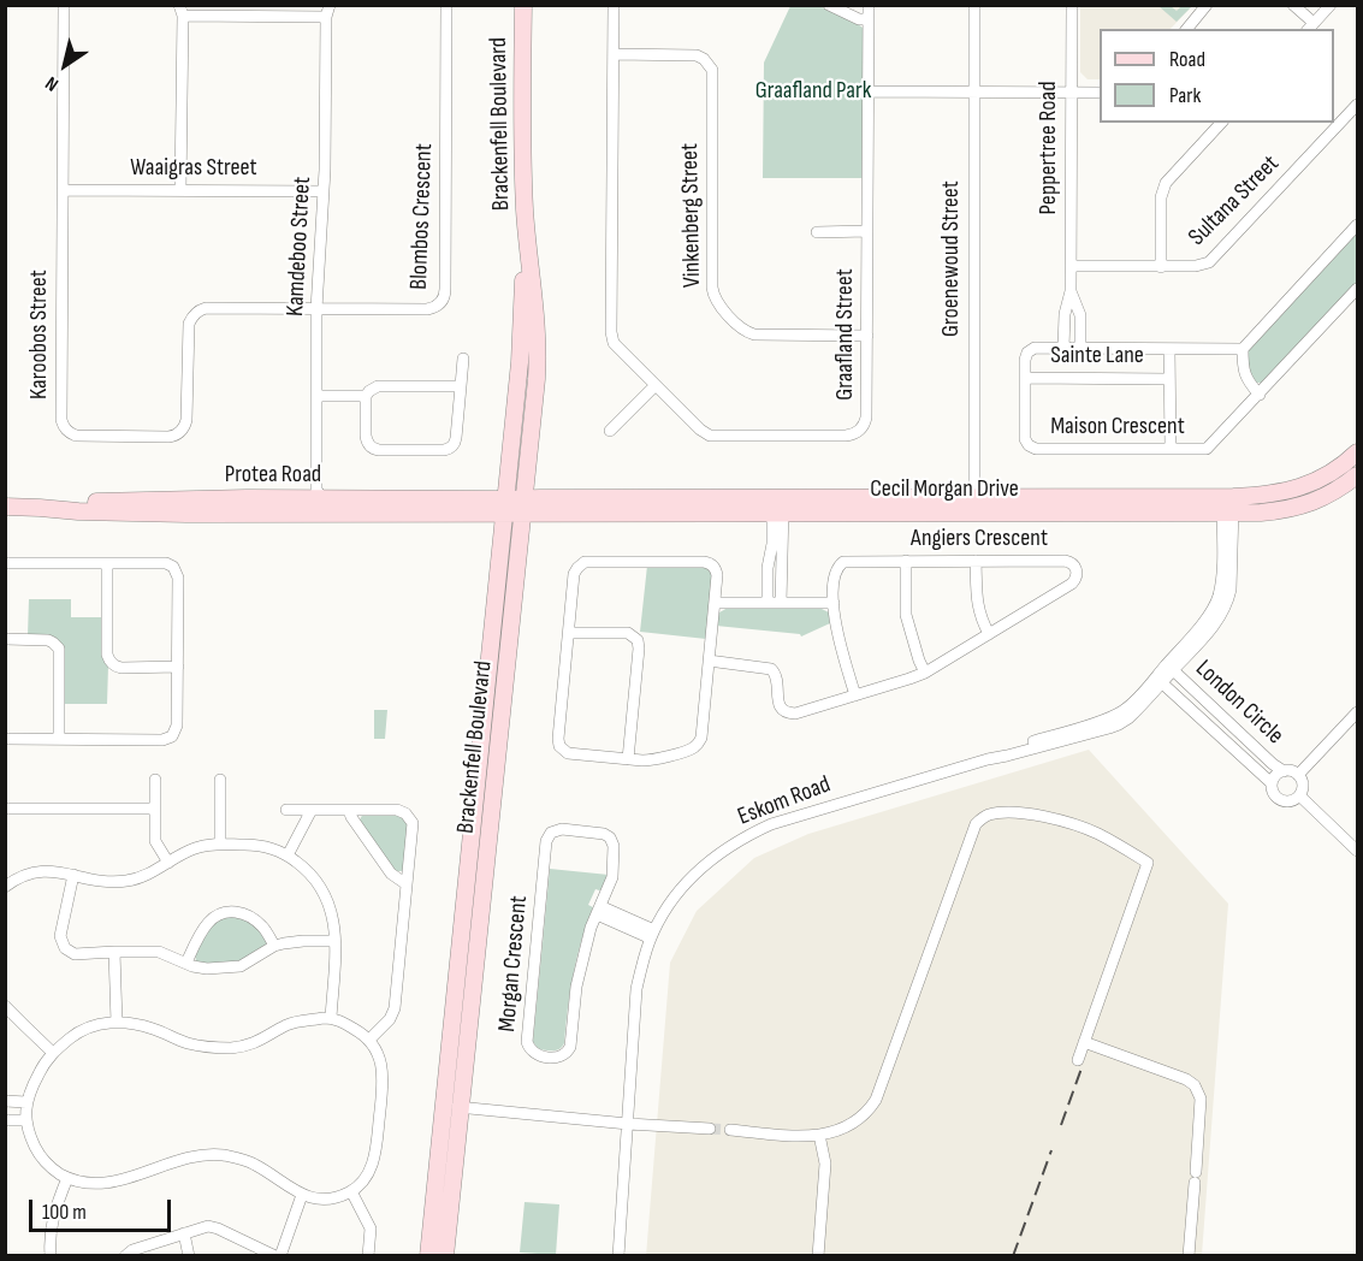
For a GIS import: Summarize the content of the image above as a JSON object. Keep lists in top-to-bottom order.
{
  "streets": {
    "street": [
      "Brackenfell Boulevard",
      "Peppertree Road",
      "Waaigras Street",
      "Sultana Street",
      "Vinkenberg Street",
      "Blombos Crescent",
      "Kamdeboo Street",
      "Groenewoud Street",
      "Karoobos Street",
      "Graafland Street",
      "Sainte Lane",
      "Maison Crescent",
      "Protea Road",
      "Cecil Morgan Drive",
      "Angiers Crescent",
      "London Circle",
      "Eskom Road",
      "Morgan Crescent"
    ]
  },
  "crossings": [
    ["Brackenfell Boulevard", "Protea Road"],
    ["Brackenfell Boulevard", "Cecil Morgan Drive"],
    ["Peppertree Road", "Sultana Street"],
    ["Waaigras Street", "Kamdeboo Street"],
    ["Waaigras Street", "Karoobos Street"],
    ["Vinkenberg Street", "Graafland Street"],
    ["Blombos Crescent", "Kamdeboo Street"],
    ["Blombos Crescent", "Karoobos Street"],
    ["Kamdeboo Street", "Karoobos Street"],
    ["Kamdeboo Street", "Protea Road"],
    ["Groenewoud Street", "Cecil Morgan Drive"],
    ["Sainte Lane", "Maison Crescent"],
    ["Protea Road", "Cecil Morgan Drive"],
    ["Cecil Morgan Drive", "Eskom Road"],
    ["London Circle", "Eskom Road"]
  ],
  "parks": ["Graafland Park"],
  "legend": ["Road", "Park"],
  "scale_bar": "100 m",
  "north": "bottom left"
}
